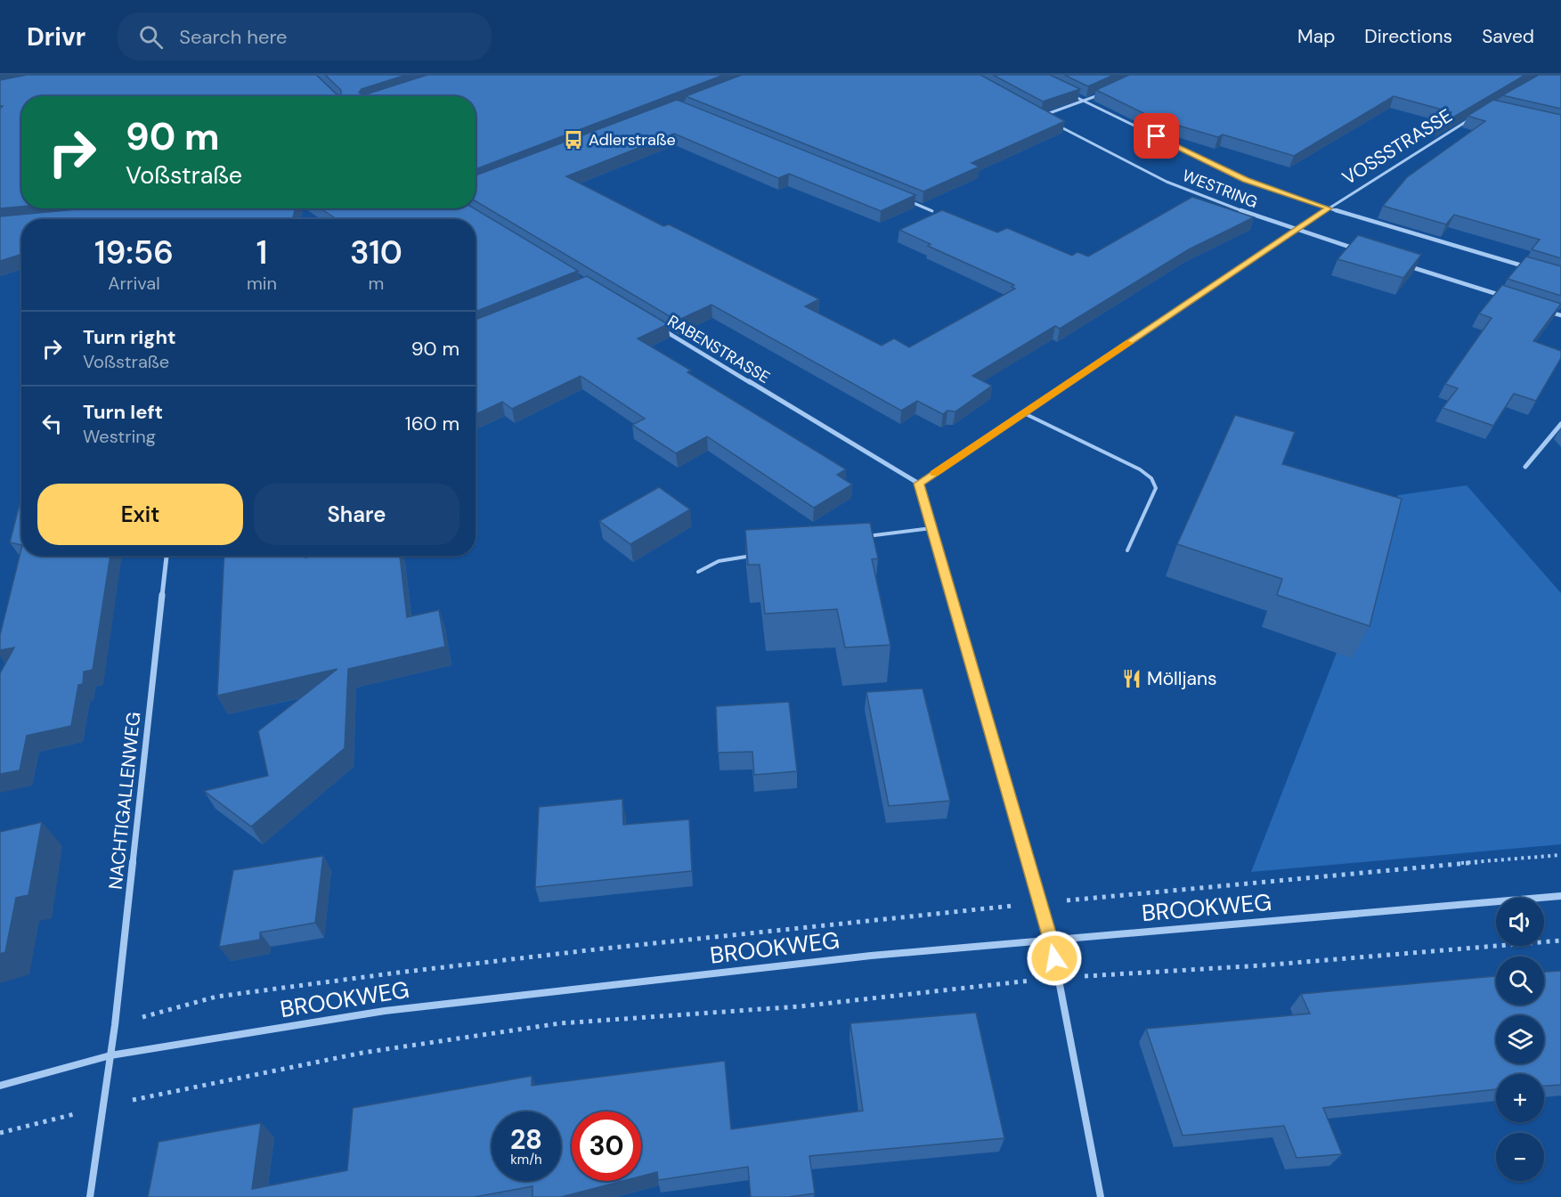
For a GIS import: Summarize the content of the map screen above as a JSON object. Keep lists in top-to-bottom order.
{
  "streets": {
    "street": [
      "VOSSSTRASSE",
      "WESTRING",
      "RABENSTRASSE",
      "NACHTIGALLENWEG",
      "BROOKWEG"
    ]
  },
  "crossings": [
    ["VOSSSTRASSE", "WESTRING"],
    ["VOSSSTRASSE", "RABENSTRASSE"],
    ["NACHTIGALLENWEG", "BROOKWEG"]
  ],
  "places": {
    "bus stop": ["Adlerstraße"],
    "restaurant": ["Mölljans"]
  },
  "page": {
    "header": "Drivr",
    "search": "Search here",
    "nav": ["Map", "Directions", "Saved"],
    "turn": ["90 m", "Voßstraße"],
    "eta": [
      "19:56",
      "Arrival",
      "1",
      "min",
      "310",
      "m"
    ],
    "list": [
      {
        "name": "Turn right",
        "note": "Voßstraße",
        "value": "90 m"
      },
      {
        "name": "Turn left",
        "note": "Westring",
        "value": "160 m"
      }
    ],
    "buttons": ["Exit", "Share"],
    "map_buttons": ["+", "−"],
    "speed": "28 km/h",
    "limit": "30"
  }
}
